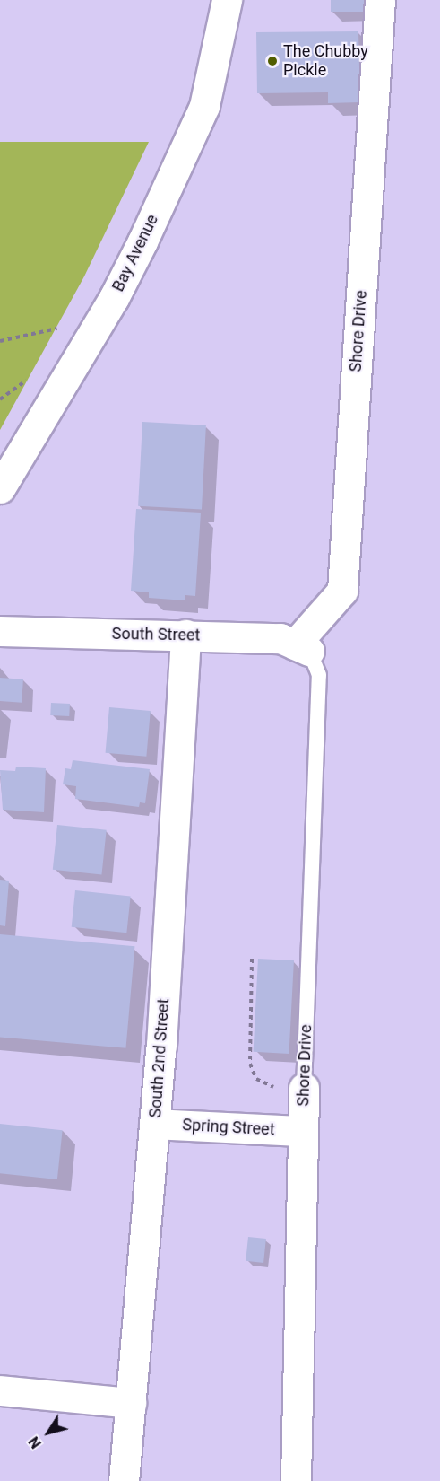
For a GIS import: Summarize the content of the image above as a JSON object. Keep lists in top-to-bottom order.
{
  "streets": {
    "street": [
      "Bay Avenue",
      "Shore Drive",
      "South Street",
      "South 2nd Street",
      "Spring Street"
    ]
  },
  "crossings": [
    ["Shore Drive", "South Street"],
    ["Shore Drive", "Spring Street"],
    ["South Street", "South 2nd Street"],
    ["South 2nd Street", "Spring Street"]
  ],
  "places": ["The Chubby Pickle"],
  "north": "bottom left"
}
